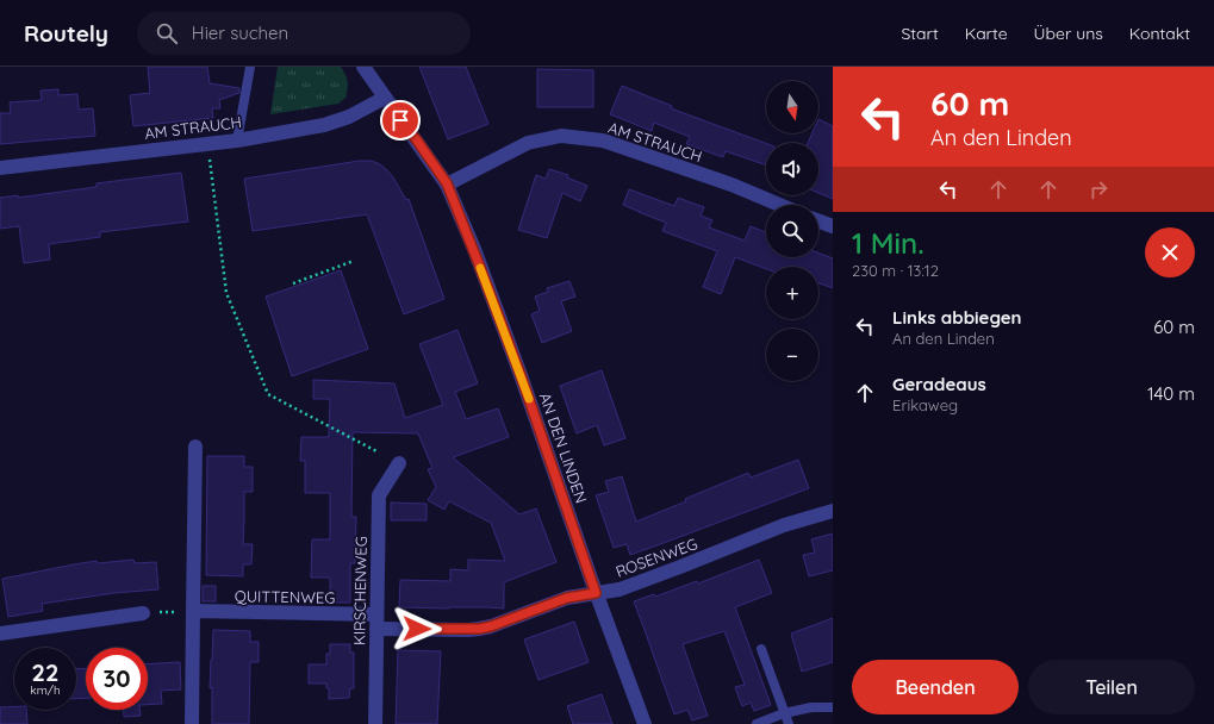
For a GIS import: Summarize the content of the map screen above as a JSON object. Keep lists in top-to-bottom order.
{
  "streets": {
    "street": [
      "AM STRAUCH",
      "AN DEN LINDEN",
      "ROSENWEG",
      "KIRSCHENWEG",
      "QUITTENWEG"
    ]
  },
  "crossings": [
    ["AM STRAUCH", "AN DEN LINDEN"],
    ["AN DEN LINDEN", "ROSENWEG"],
    ["ROSENWEG", "KIRSCHENWEG"],
    ["ROSENWEG", "QUITTENWEG"],
    ["KIRSCHENWEG", "QUITTENWEG"]
  ],
  "north": "bottom",
  "page": {
    "header": "Routely",
    "search": "Hier suchen",
    "nav": [
      "Start",
      "Karte",
      "Über uns",
      "Kontakt"
    ],
    "turn": ["60 m", "An den Linden"],
    "map_buttons": ["+", "−"],
    "heading": ["1 Min.", "230 m · 13:12"],
    "list": [
      {
        "name": "Links abbiegen",
        "note": "An den Linden",
        "value": "60 m"
      },
      {
        "name": "Geradeaus",
        "note": "Erikaweg",
        "value": "140 m"
      }
    ],
    "speed": "22 km/h",
    "limit": "30",
    "buttons": ["Beenden", "Teilen"]
  }
}
